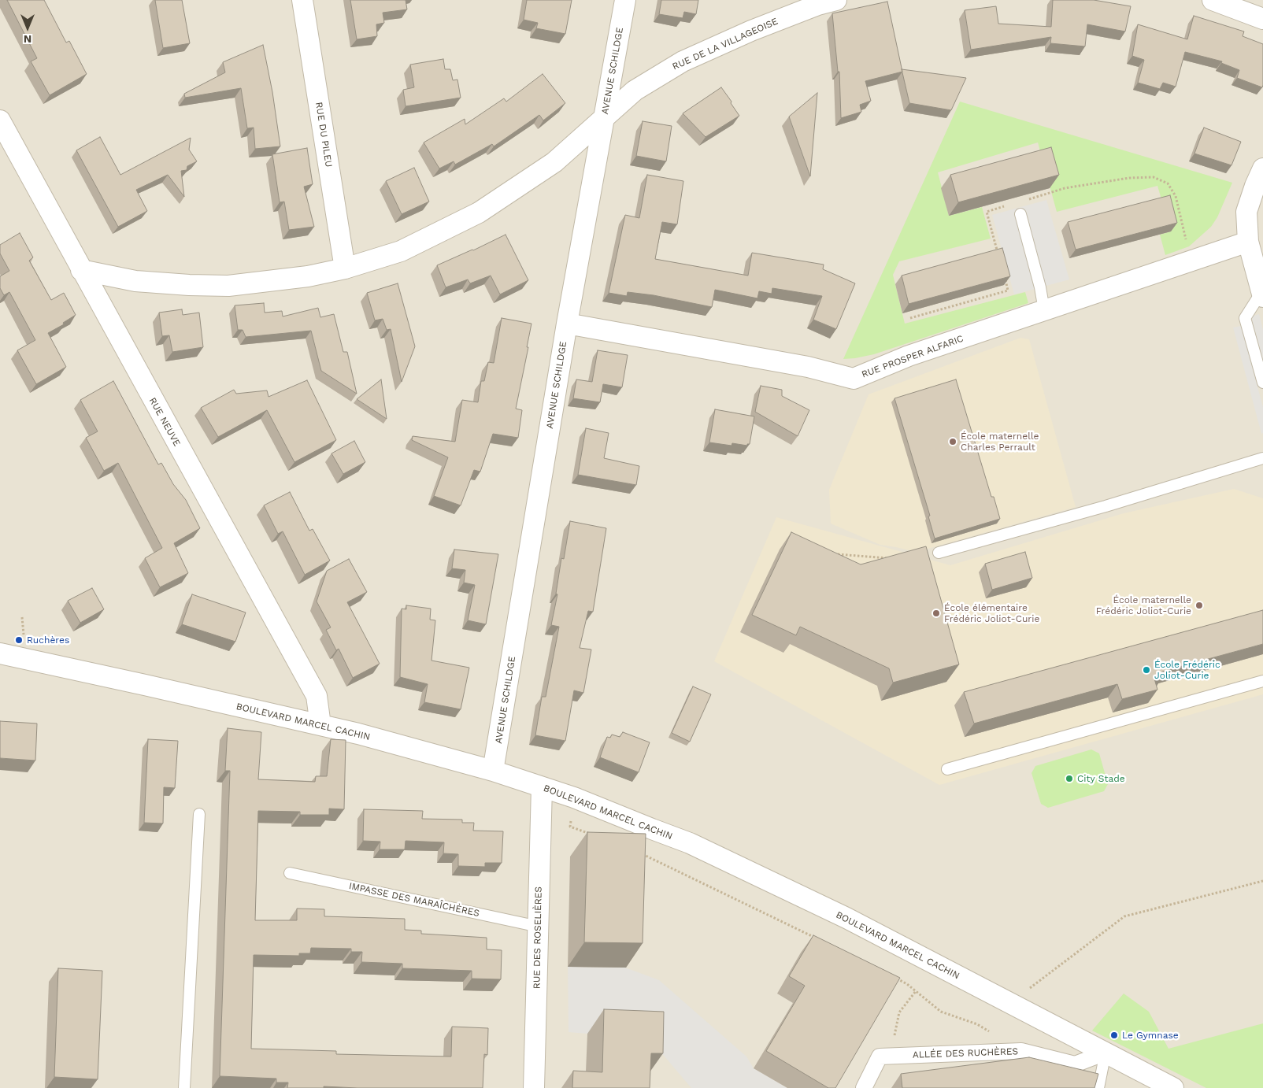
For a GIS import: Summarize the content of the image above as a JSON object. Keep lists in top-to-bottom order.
{
  "streets": {
    "street": [
      "RUE DE LA VILLAGEOISE",
      "AVENUE SCHILDGE",
      "RUE DU PILEU",
      "RUE PROSPER ALFARIC",
      "RUE NEUVE",
      "BOULEVARD MARCEL CACHIN",
      "RUE DES ROSELIÈRES",
      "ALLÉE DES RUCHÈRES"
    ],
    "lane": ["IMPASSE DES MARAÎCHÈRES"]
  },
  "crossings": [
    ["RUE DE LA VILLAGEOISE", "AVENUE SCHILDGE"],
    ["RUE DE LA VILLAGEOISE", "RUE DU PILEU"],
    ["RUE DE LA VILLAGEOISE", "RUE NEUVE"],
    ["AVENUE SCHILDGE", "RUE PROSPER ALFARIC"],
    ["AVENUE SCHILDGE", "BOULEVARD MARCEL CACHIN"],
    ["RUE NEUVE", "BOULEVARD MARCEL CACHIN"],
    ["BOULEVARD MARCEL CACHIN", "RUE DES ROSELIÈRES"],
    ["BOULEVARD MARCEL CACHIN", "ALLÉE DES RUCHÈRES"],
    ["IMPASSE DES MARAÎCHÈRES", "RUE DES ROSELIÈRES"]
  ],
  "places": [
    "École maternelle Charles Perrault",
    "École maternelle Frédéric Joliot-Curie",
    "École élémentaire Frédéric Joliot-Curie",
    "Ruchères",
    "École Frédéric Joliot-Curie",
    "City Stade",
    "Le Gymnase"
  ],
  "north": "bottom"
}
